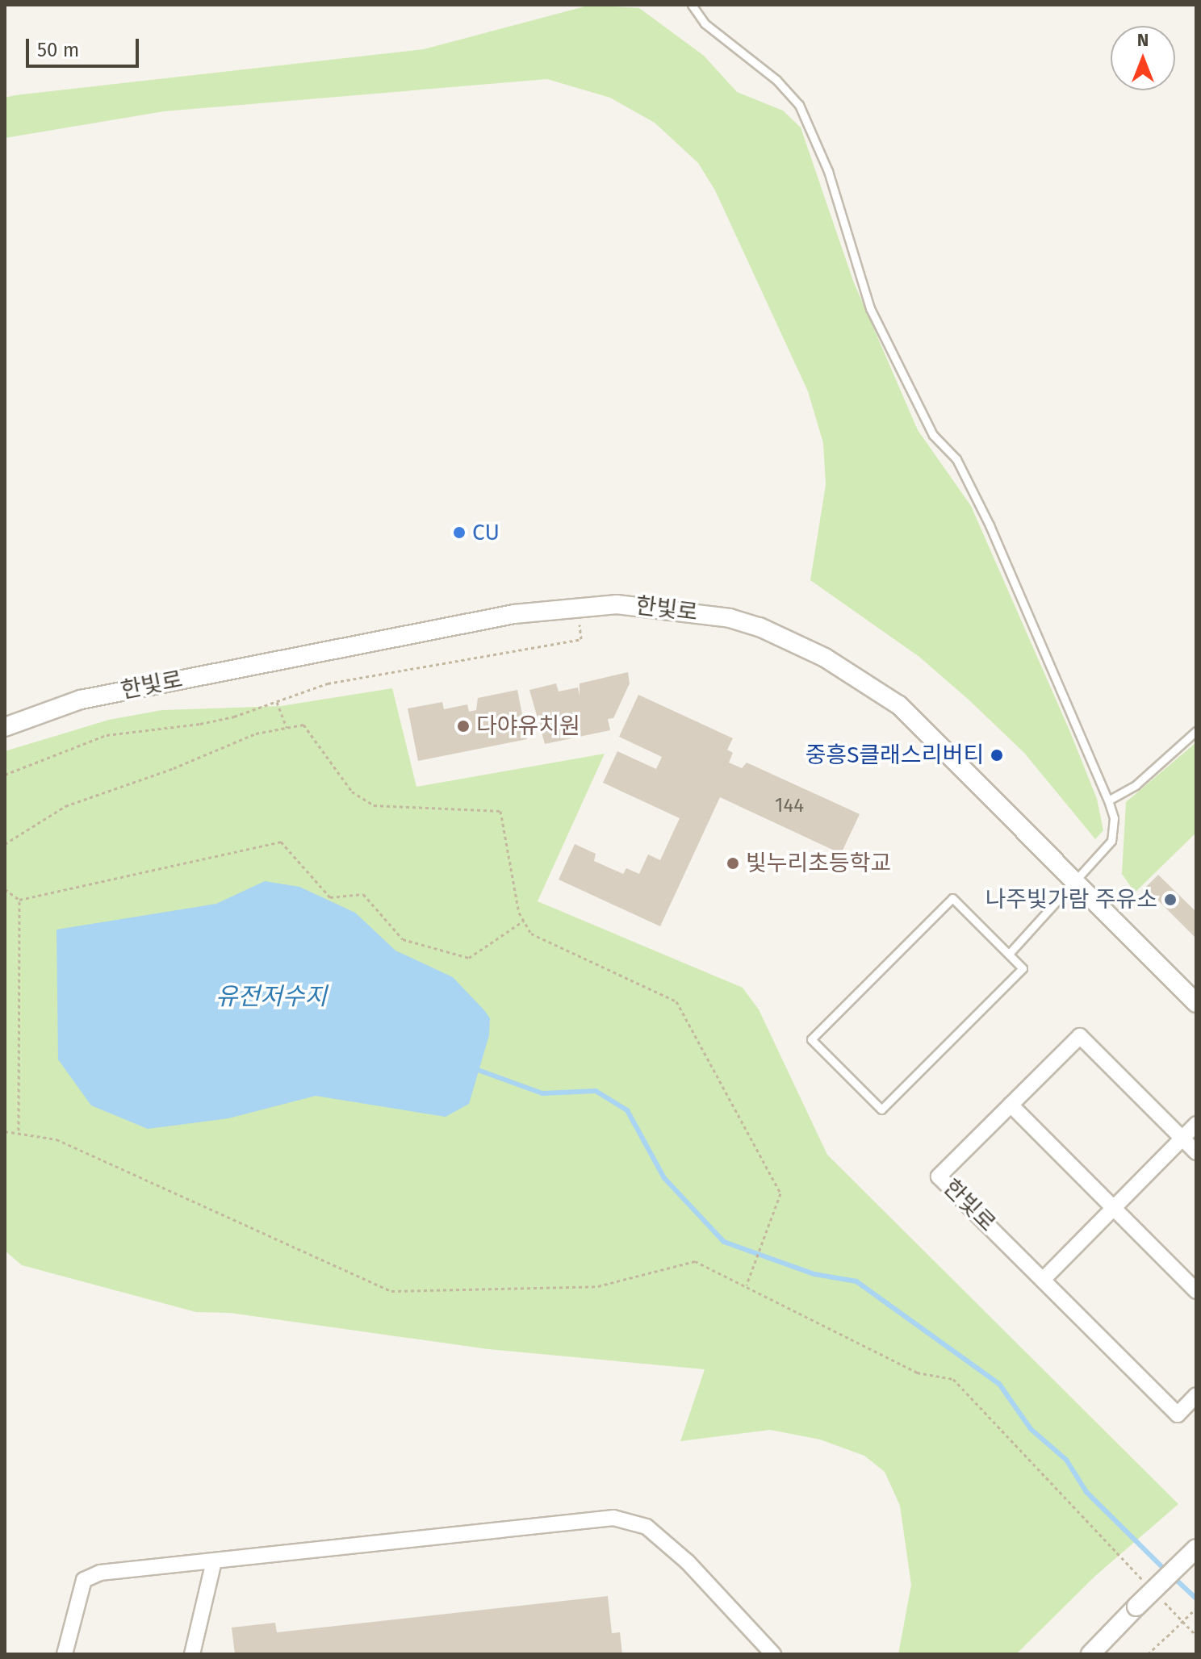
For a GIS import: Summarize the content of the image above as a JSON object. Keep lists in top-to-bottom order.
{
  "streets": {
    "street": ["한빛로"]
  },
  "water": ["유전저수지"],
  "places": [
    "CU",
    "다야유치원",
    "중흥S클래스리버티",
    "빛누리초등학교",
    "나주빛가람 주유소"
  ],
  "house_numbers": ["144"],
  "scale_bar": "50 m",
  "north": "top"
}
